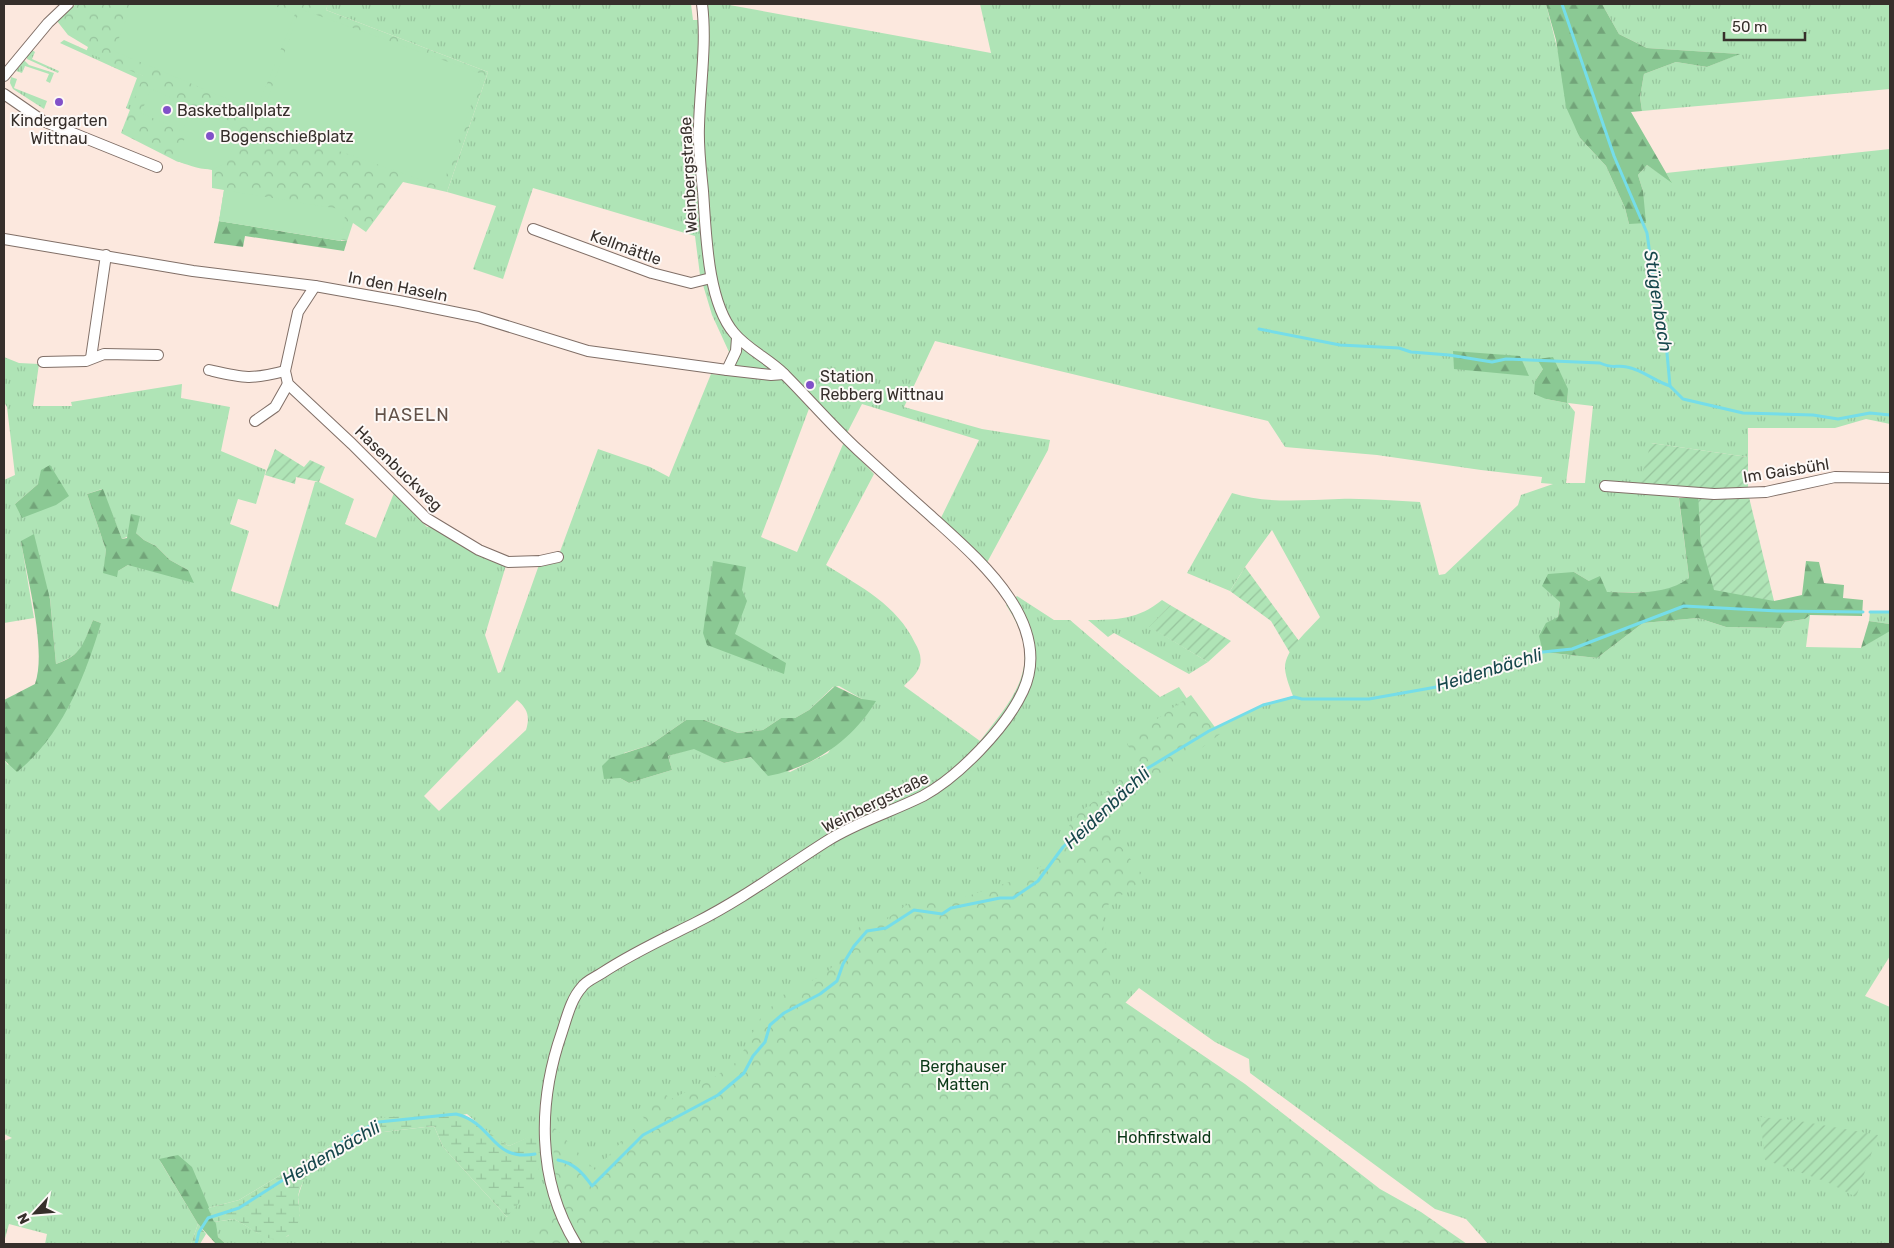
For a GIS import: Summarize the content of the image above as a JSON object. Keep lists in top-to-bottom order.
{
  "streets": {
    "street": [
      "Weinbergstraße",
      "Kellmättle",
      "In den Haseln",
      "Hasenbuckweg",
      "Im Gaisbühl"
    ]
  },
  "crossings": [
    ["Weinbergstraße", "Kellmättle"],
    ["Weinbergstraße", "In den Haseln"]
  ],
  "districts": ["HASELN"],
  "water": ["Stügenbach", "Heidenbächli"],
  "parks": ["Berghauser Matten", "Hohfirstwald"],
  "places": [
    "Kindergarten Wittnau",
    "Basketballplatz",
    "Bogenschießplatz",
    "Station Rebberg Wittnau"
  ],
  "scale_bar": "50 m",
  "north": "bottom left"
}
